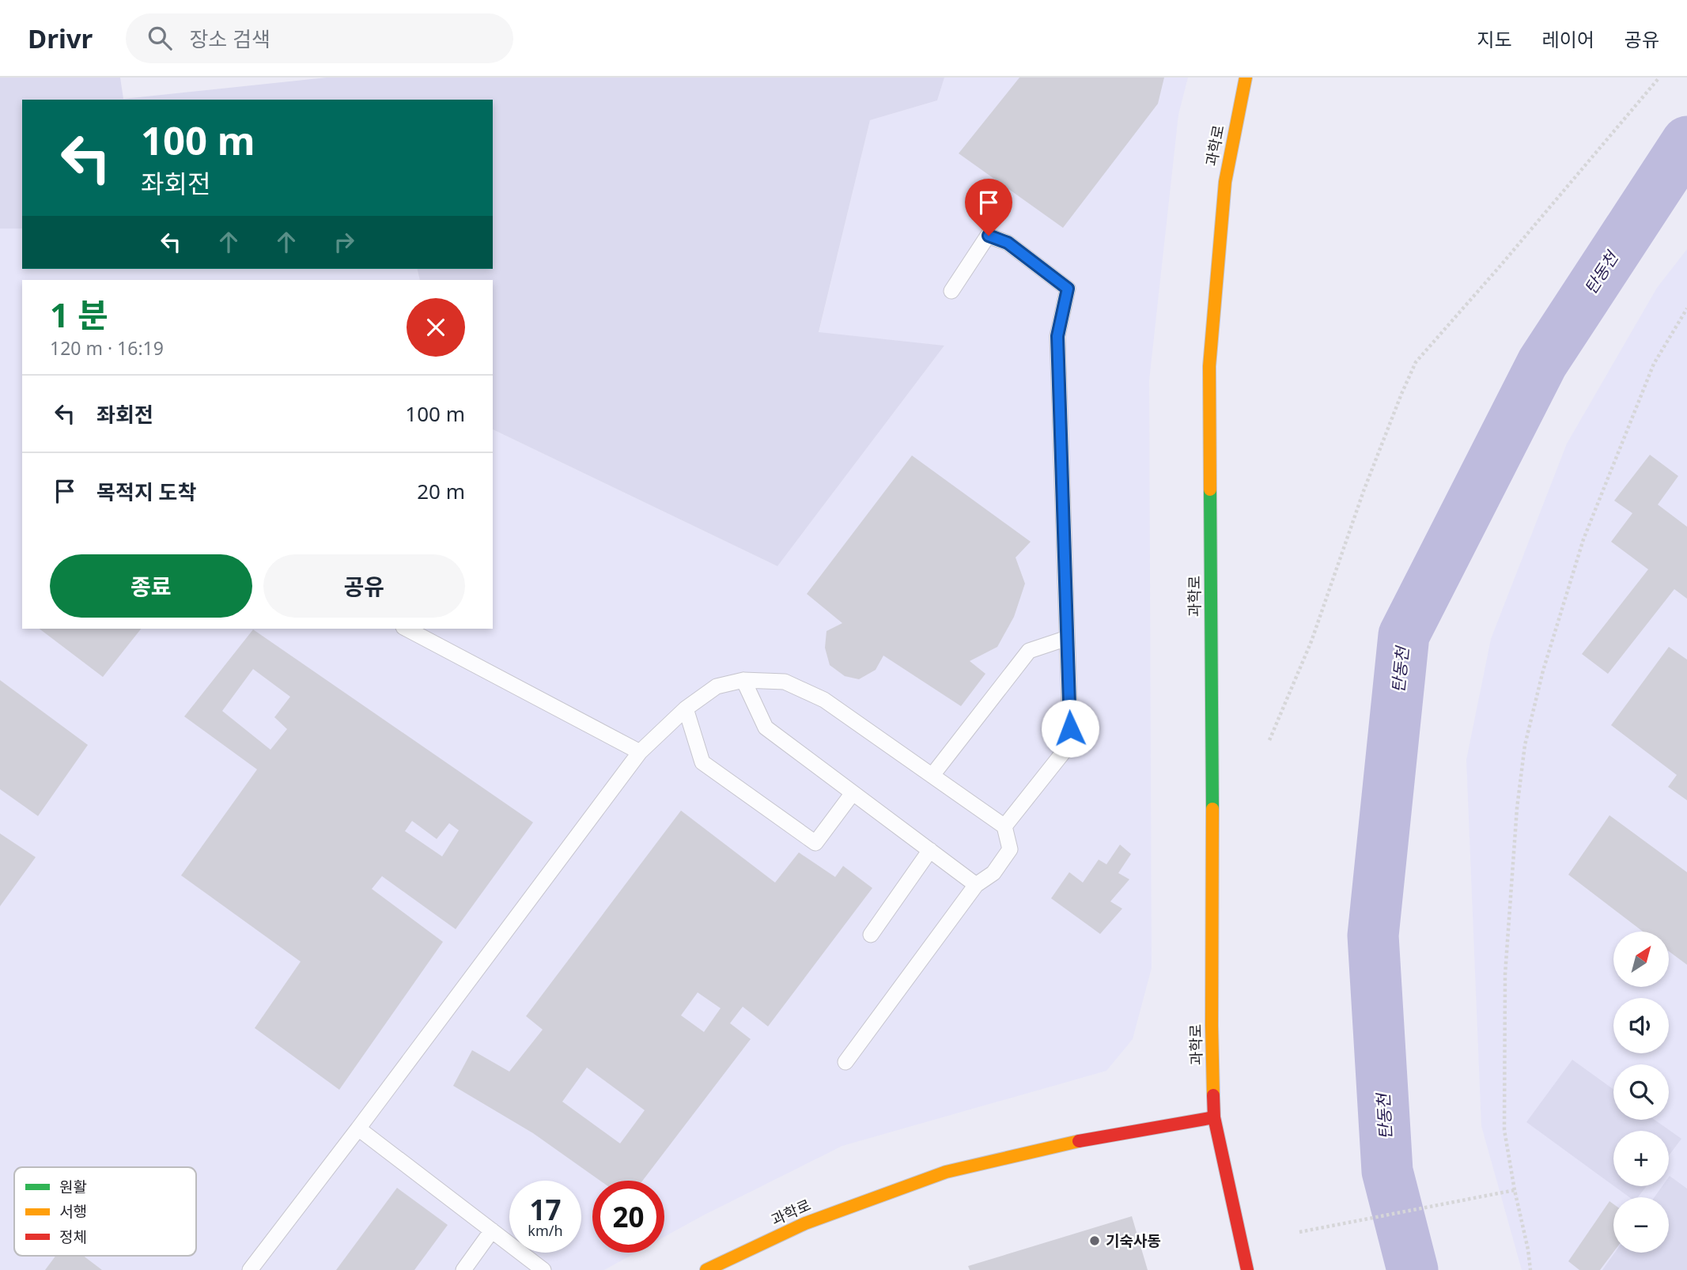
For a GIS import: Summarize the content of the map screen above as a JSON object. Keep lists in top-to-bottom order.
{
  "streets": {
    "main road": ["과학로"]
  },
  "water": ["탄동천"],
  "places": ["기숙사동"],
  "legend": ["원활", "서행", "정체"],
  "north": "top right",
  "page": {
    "header": "Drivr",
    "search": "장소 검색",
    "nav": ["지도", "레이어", "공유"],
    "turn": ["100 m", "좌회전"],
    "heading": ["1 분", "120 m · 16:19"],
    "list": [
      {
        "name": "좌회전",
        "value": "100 m"
      },
      {
        "name": "목적지 도착",
        "value": "20 m"
      }
    ],
    "buttons": ["종료", "공유"],
    "map_buttons": ["+", "−"],
    "speed": "17 km/h",
    "limit": "20"
  }
}
